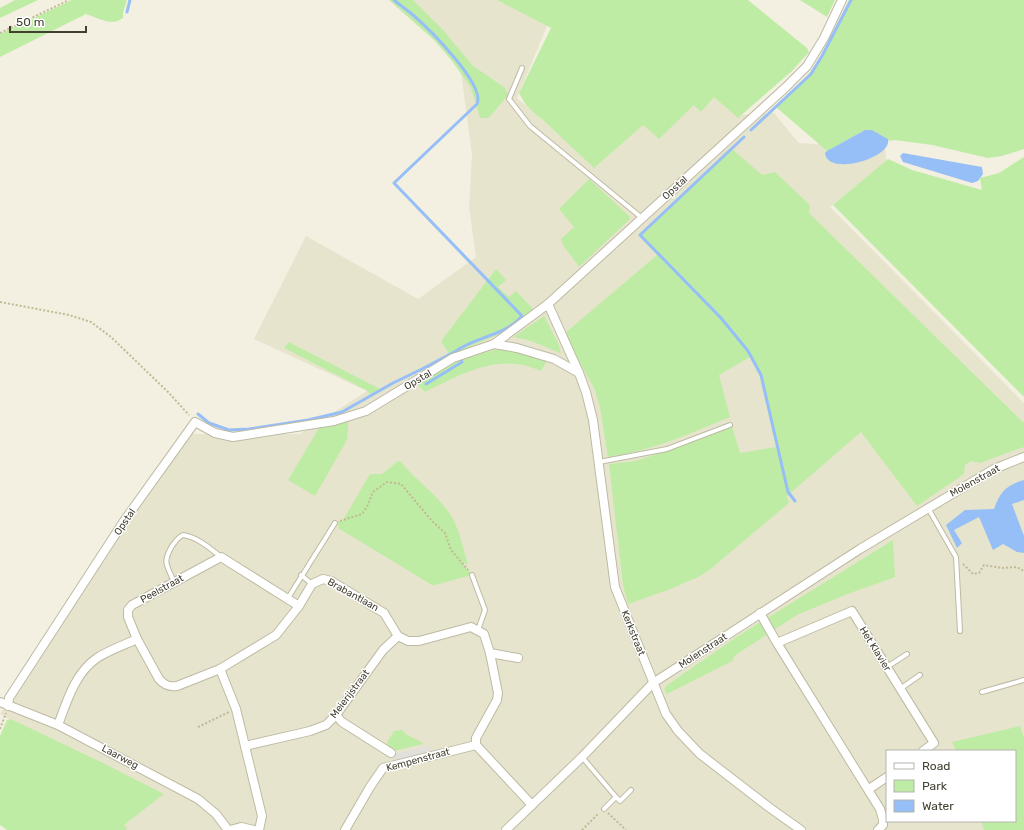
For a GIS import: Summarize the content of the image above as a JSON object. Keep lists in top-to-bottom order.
{
  "streets": {
    "street": [
      "Opstal",
      "Molenstraat",
      "Peelstraat",
      "Brabantlaan",
      "Kerkstraat",
      "Het Klavier",
      "Meierijstraat",
      "Laarweg",
      "Kempenstraat"
    ]
  },
  "crossings": [
    ["Opstal", "Kerkstraat"],
    ["Opstal", "Laarweg"],
    ["Molenstraat", "Kerkstraat"],
    ["Peelstraat", "Brabantlaan"],
    ["Brabantlaan", "Meierijstraat"],
    ["Meierijstraat", "Kempenstraat"]
  ],
  "legend": ["Road", "Park", "Water"],
  "scale_bar": "50 m"
}
